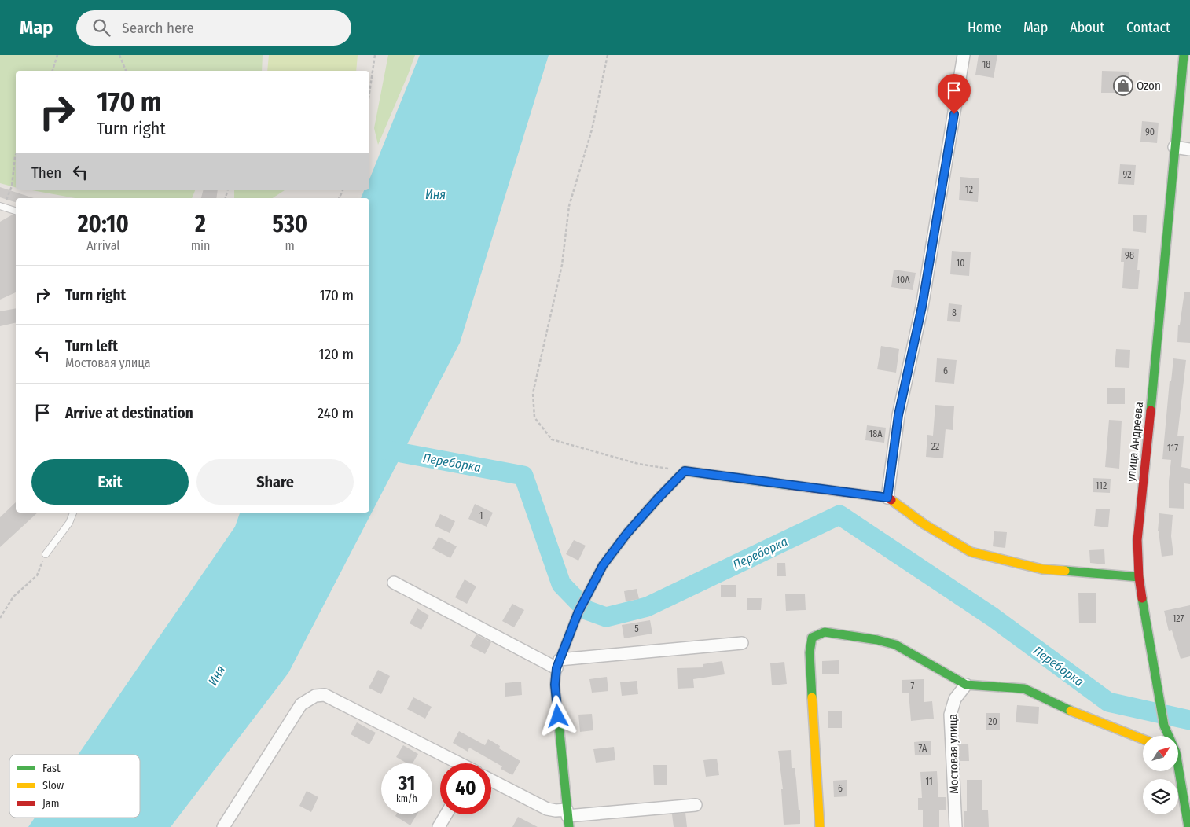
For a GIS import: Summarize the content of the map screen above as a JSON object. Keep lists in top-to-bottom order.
{
  "streets": {
    "street": ["улица Андреева", "Мостовая улица"]
  },
  "water": ["Иня", "Переборка"],
  "places": {
    "shop": ["Ozon"]
  },
  "house_numbers": [
    "18",
    "90",
    "92",
    "12",
    "98",
    "10",
    "10А",
    "8",
    "6",
    "18А",
    "22",
    "117",
    "112",
    "1",
    "127",
    "5",
    "7",
    "20",
    "7А",
    "11",
    "6"
  ],
  "legend": ["Fast", "Slow", "Jam"],
  "north": "top right",
  "page": {
    "header": "Map",
    "search": "Search here",
    "nav": [
      "Home",
      "Map",
      "About",
      "Contact"
    ],
    "turn": ["170 m", "Turn right"],
    "then": "Then",
    "eta": [
      "20:10",
      "Arrival",
      "2",
      "min",
      "530",
      "m"
    ],
    "list": [
      {
        "name": "Turn right",
        "value": "170 m"
      },
      {
        "name": "Turn left",
        "note": "Мостовая улица",
        "value": "120 m"
      },
      {
        "name": "Arrive at destination",
        "value": "240 m"
      }
    ],
    "buttons": ["Exit", "Share"],
    "speed": "31 km/h",
    "limit": "40"
  }
}
